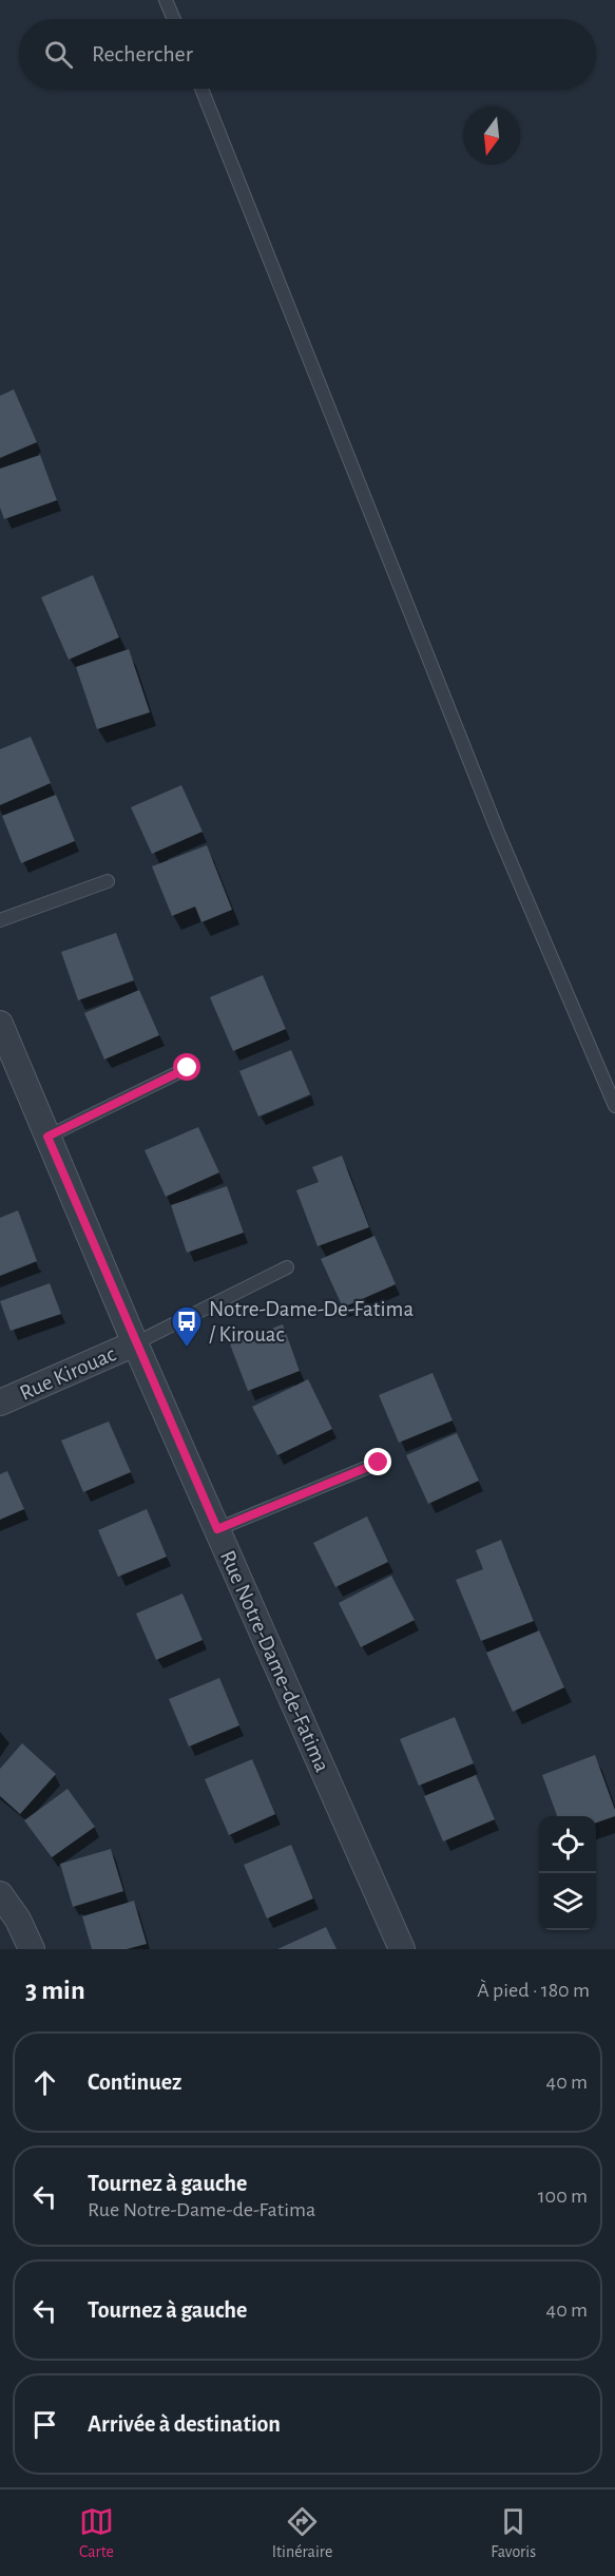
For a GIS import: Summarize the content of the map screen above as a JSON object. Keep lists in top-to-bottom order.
{
  "streets": {
    "street": ["Rue Kirouac", "Rue Notre-Dame-de-Fatima"]
  },
  "crossings": [
    ["Rue Kirouac", "Rue Notre-Dame-de-Fatima"]
  ],
  "places": {
    "bus stop": ["Notre-Dame-De-Fatima / Kirouac"]
  },
  "north": "bottom",
  "page": {
    "search": "Rechercher",
    "heading": ["3 min", "À pied · 180 m"],
    "list": [
      ["Continuez", "40 m"],
      ["Tournez à gauche", "Rue Notre-Dame-de-Fatima", "100 m"],
      ["Tournez à gauche", "40 m"],
      "Arrivée à destination"
    ],
    "nav": ["Carte", "Itinéraire", "Favoris"]
  }
}
